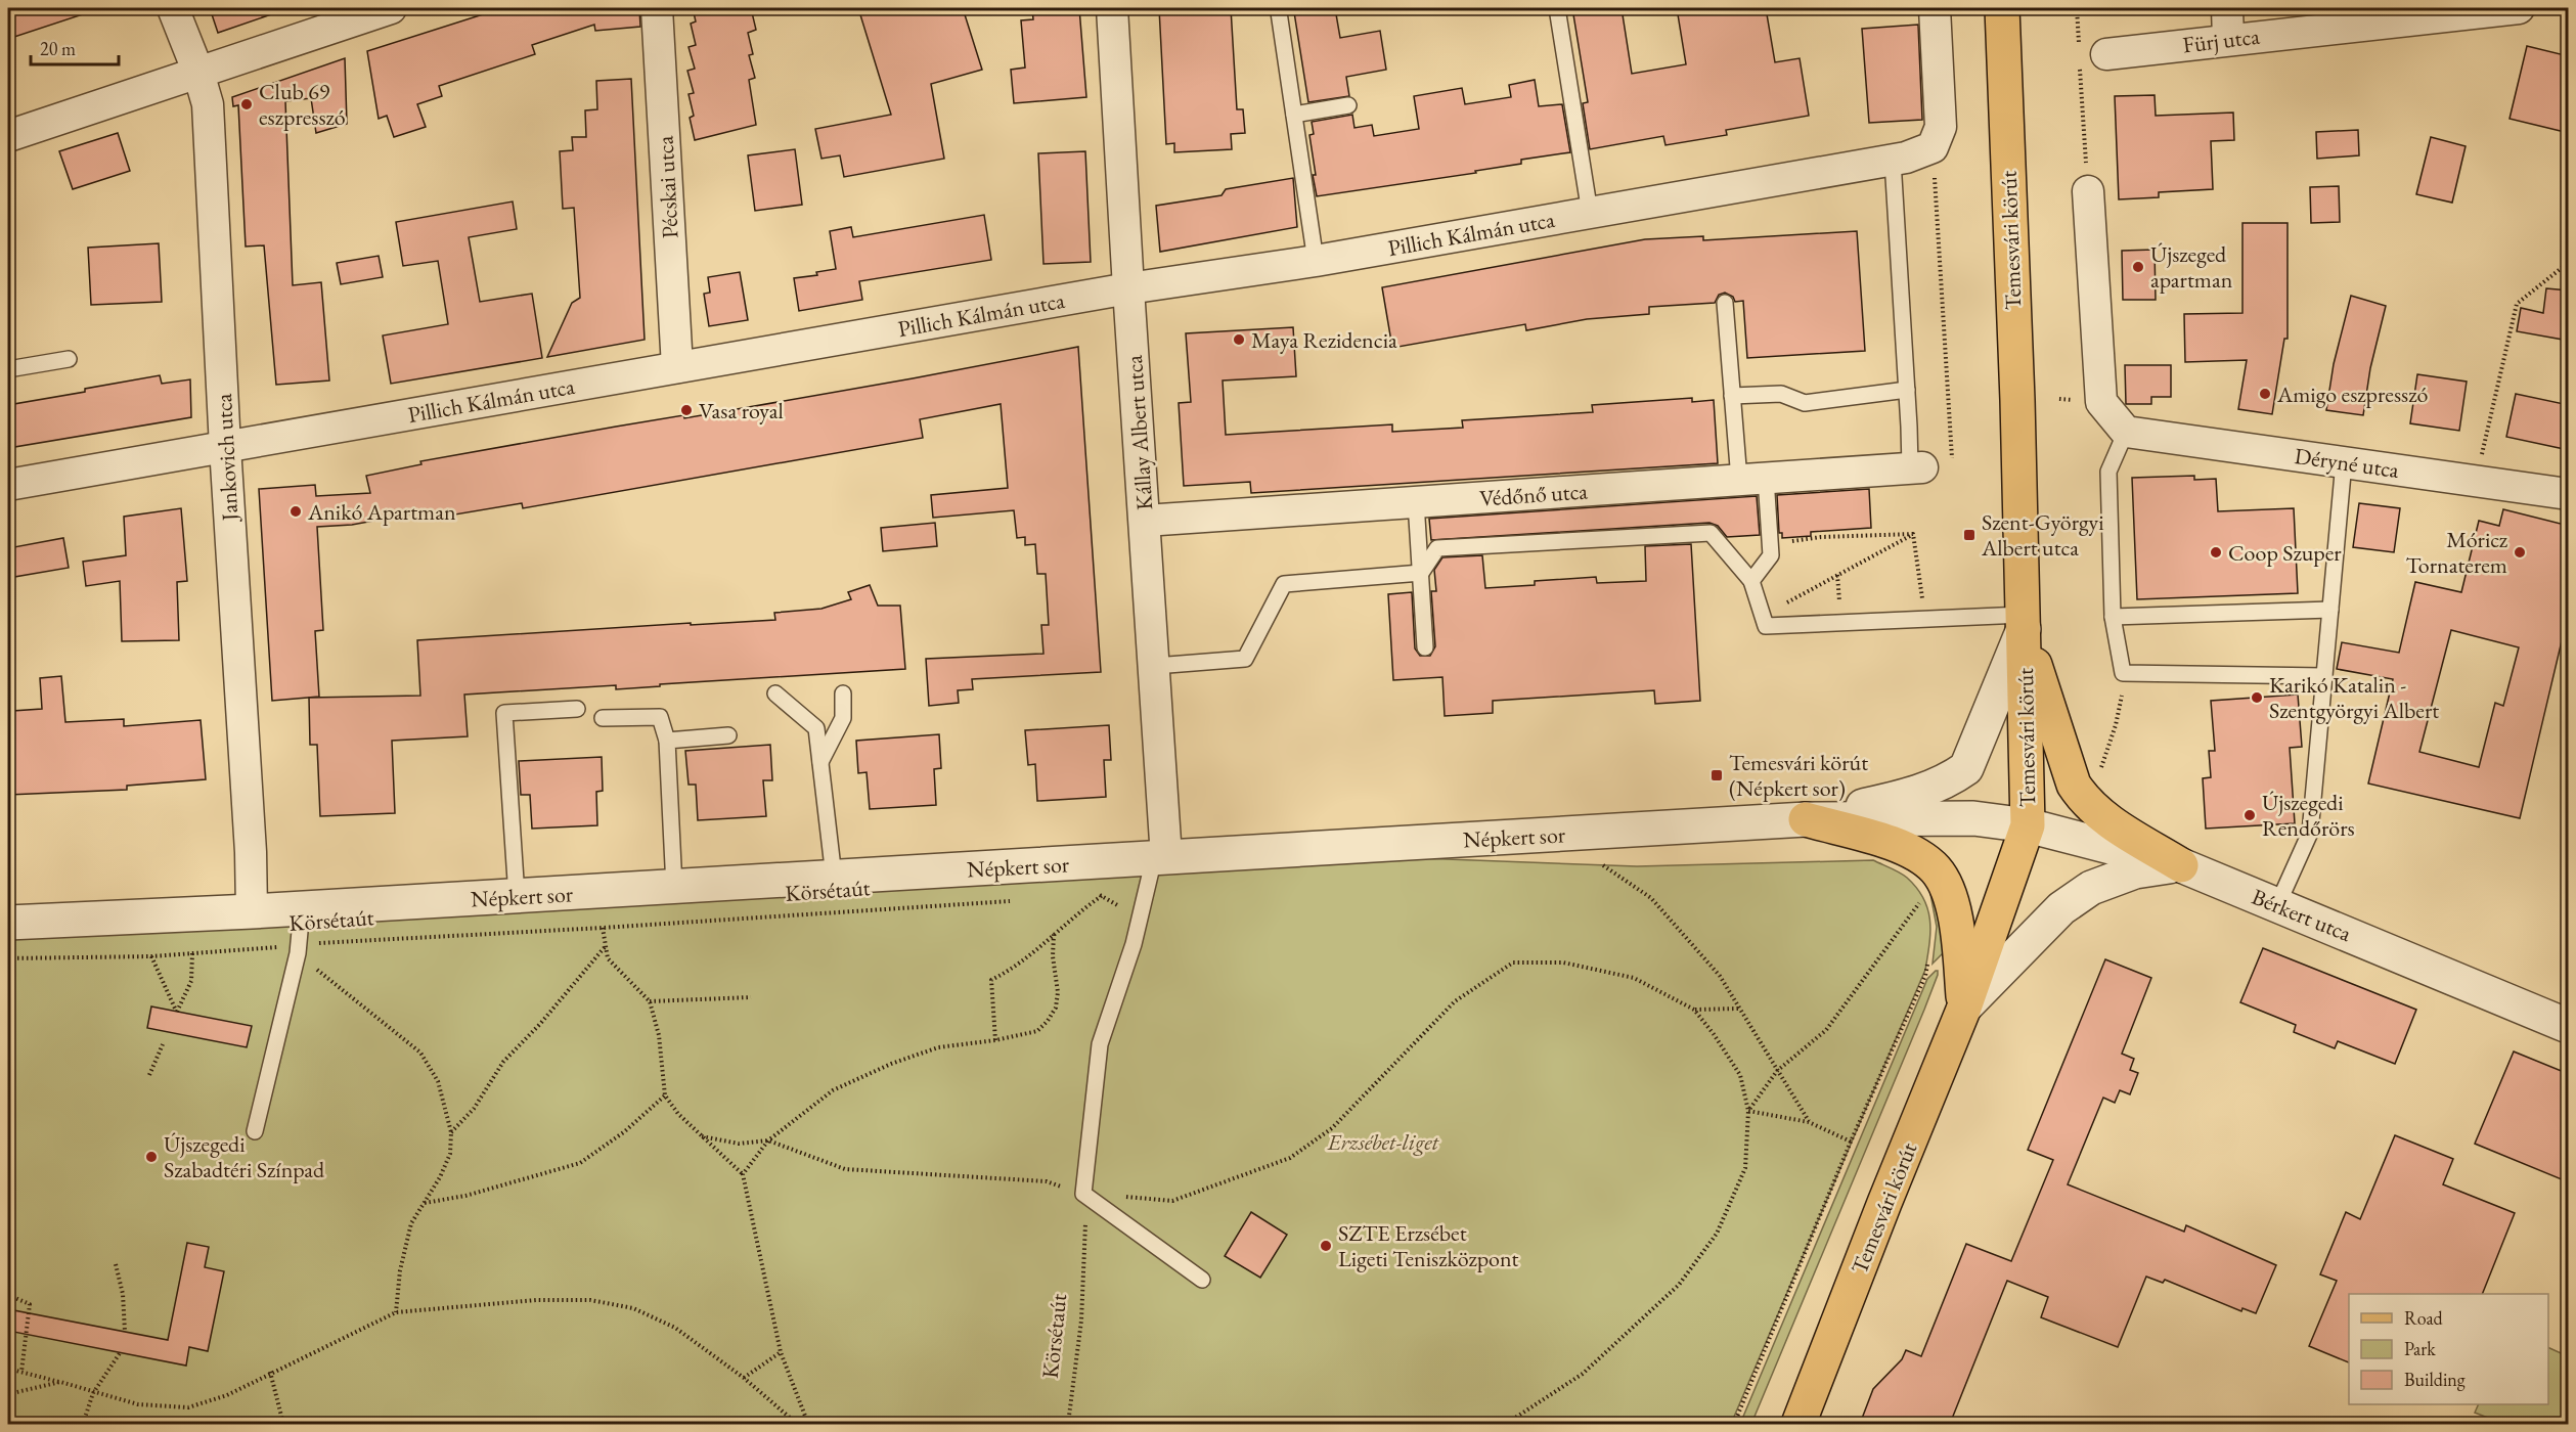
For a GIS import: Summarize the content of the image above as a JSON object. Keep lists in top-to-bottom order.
{
  "streets": {
    "main road": ["Temesvári körút"],
    "street": [
      "Fürj utca",
      "Pécskai utca",
      "Pillich Kálmán utca",
      "Kállay Albert utca",
      "Jankovich utca",
      "Déryné utca",
      "Védőnő utca",
      "Népkert sor",
      "Bérkert utca"
    ],
    "path": ["Körsétaút"]
  },
  "crossings": [
    ["Pécskai utca", "Pillich Kálmán utca"],
    ["Pillich Kálmán utca", "Kállay Albert utca"],
    ["Pillich Kálmán utca", "Jankovich utca"],
    ["Temesvári körút", "Népkert sor"],
    ["Temesvári körút", "Bérkert utca"],
    ["Kállay Albert utca", "Védőnő utca"],
    ["Kállay Albert utca", "Népkert sor"],
    ["Jankovich utca", "Népkert sor"],
    ["Népkert sor", "Bérkert utca"]
  ],
  "parks": ["Erzsébet-liget"],
  "places": {
    "other": [
      "Club 69 eszpresszó",
      "Újszeged apartman",
      "Maya Rezidencia",
      "Amigo eszpresszó",
      "Vasa royal",
      "Anikó Apartman",
      "Coop Szuper",
      "Móricz Tornaterem",
      "Karikó Katalin - Szentgyörgyi Albert",
      "Újszegedi Rendőrörs",
      "Újszegedi Szabadtéri Színpad",
      "SZTE Erzsébet Ligeti Teniszközpont"
    ],
    "transit": ["Szent-Györgyi Albert utca", "Temesvári körút (Népkert sor)"]
  },
  "legend": ["Road", "Park", "Building"],
  "scale_bar": "20 m"
}
